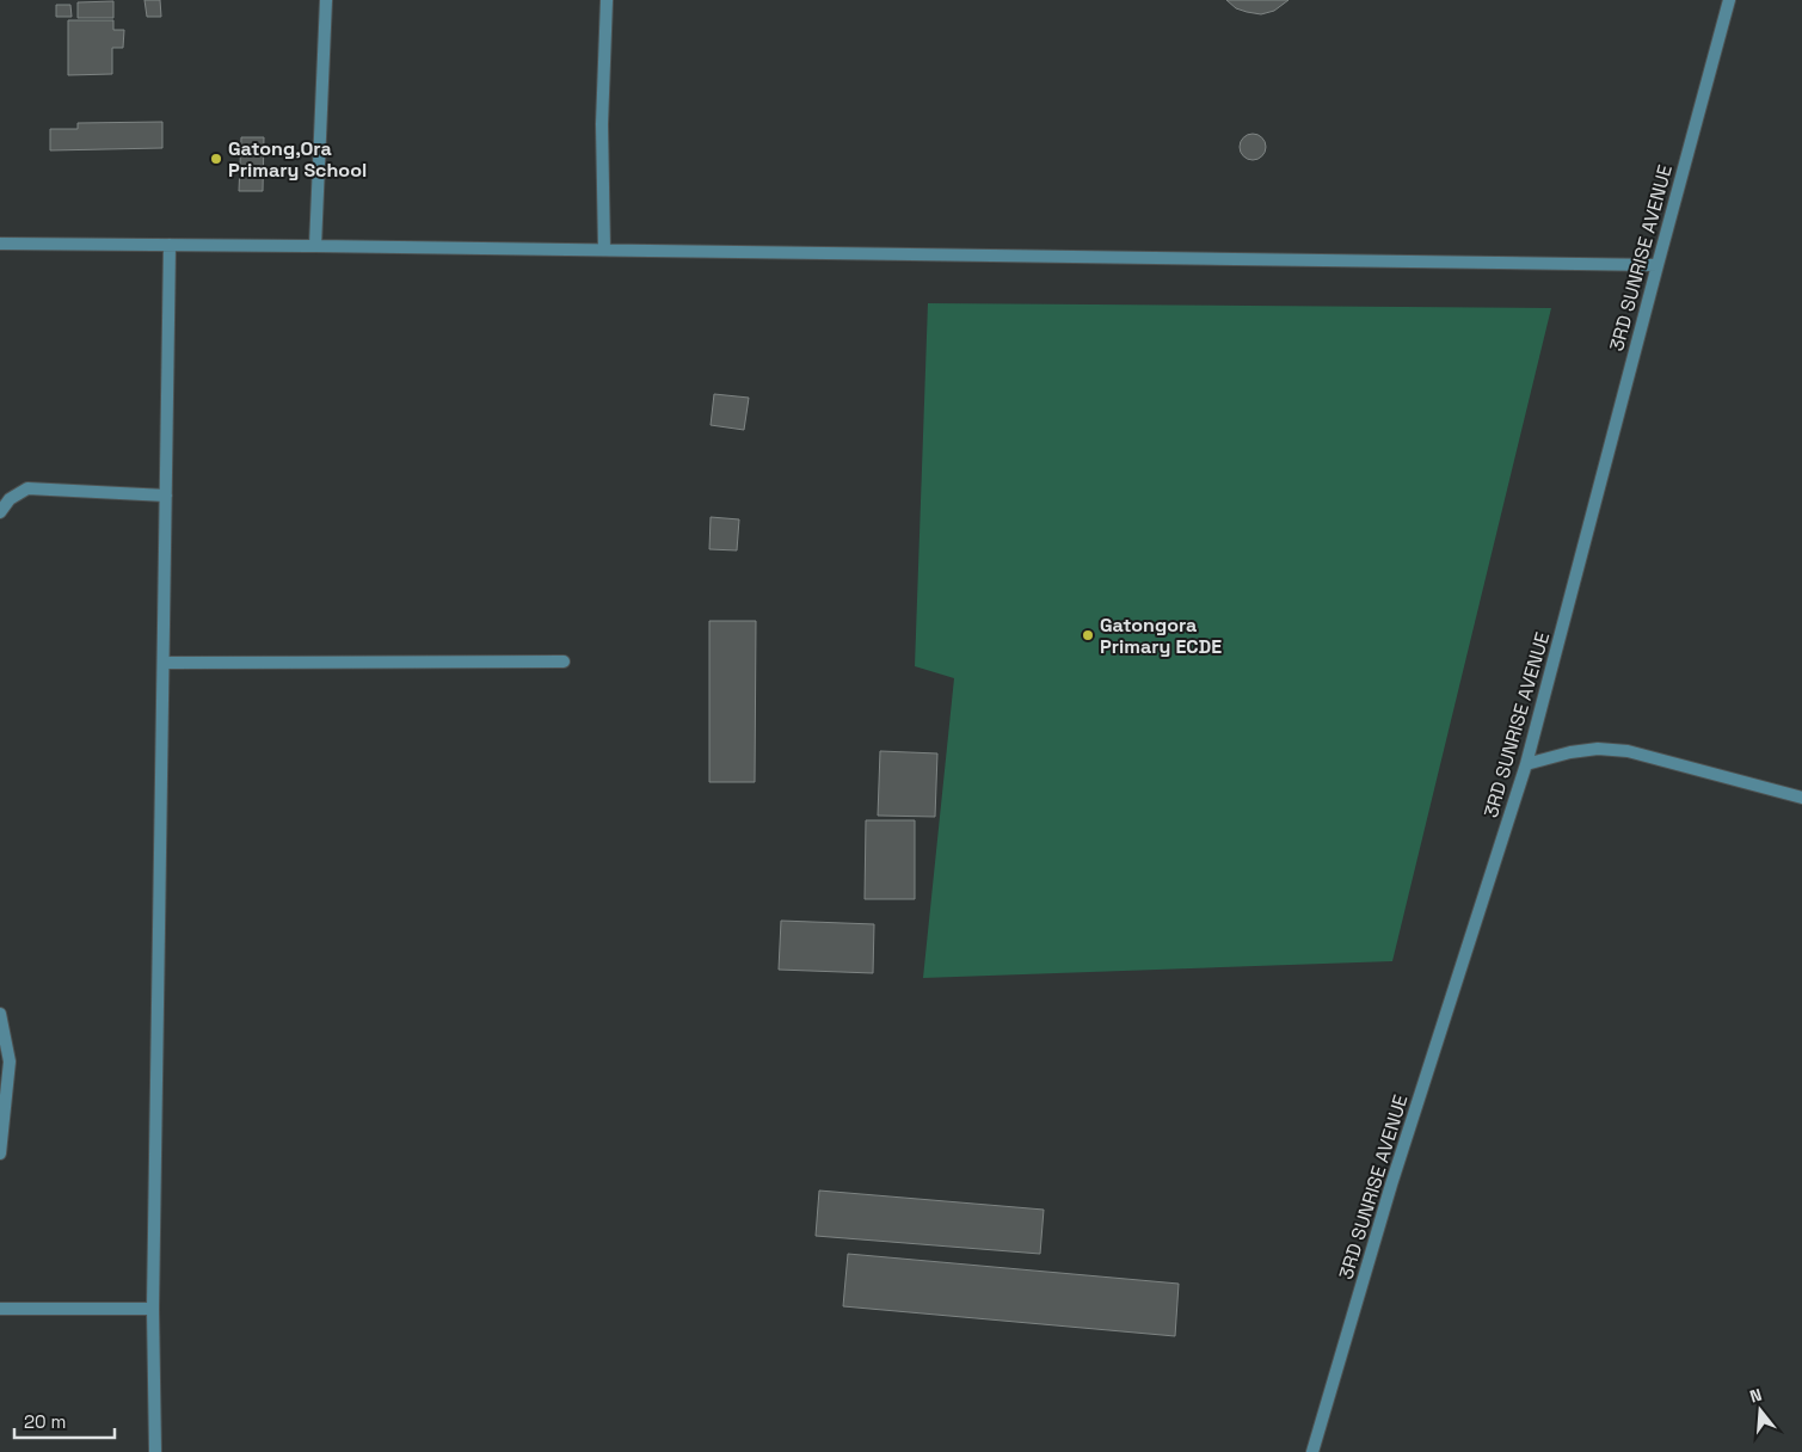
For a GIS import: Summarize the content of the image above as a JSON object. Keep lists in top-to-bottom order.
{
  "streets": {
    "street": ["3RD SUNRISE AVENUE"]
  },
  "places": ["Gatong,Ora Primary School", "Gatongora Primary ECDE"],
  "scale_bar": "20 m",
  "north": "top"
}
